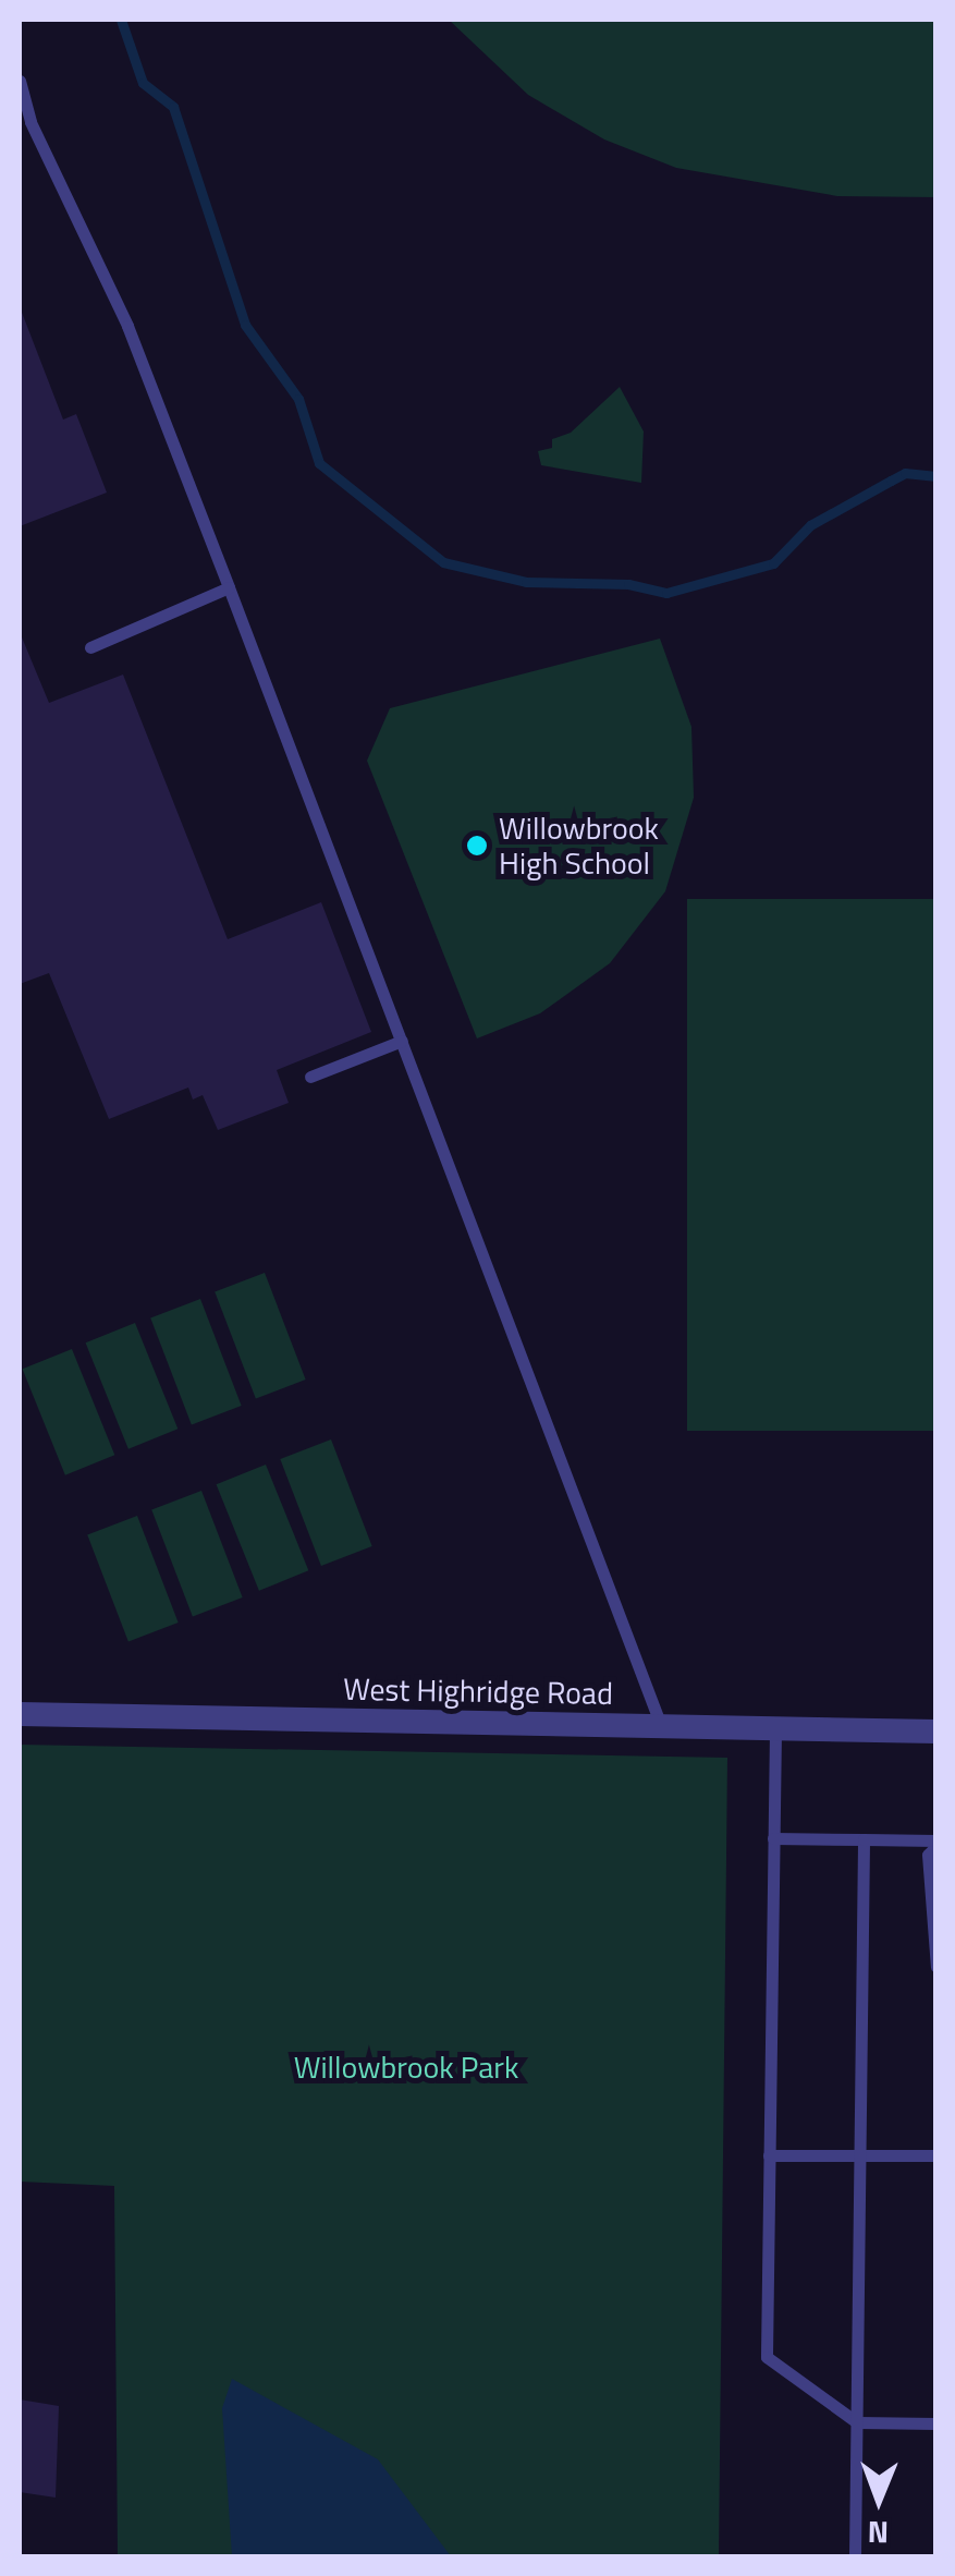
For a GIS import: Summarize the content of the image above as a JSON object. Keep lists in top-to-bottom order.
{
  "streets": {
    "street": ["West Highridge Road"]
  },
  "parks": ["Willowbrook Park"],
  "places": ["Willowbrook High School"],
  "north": "bottom"
}
